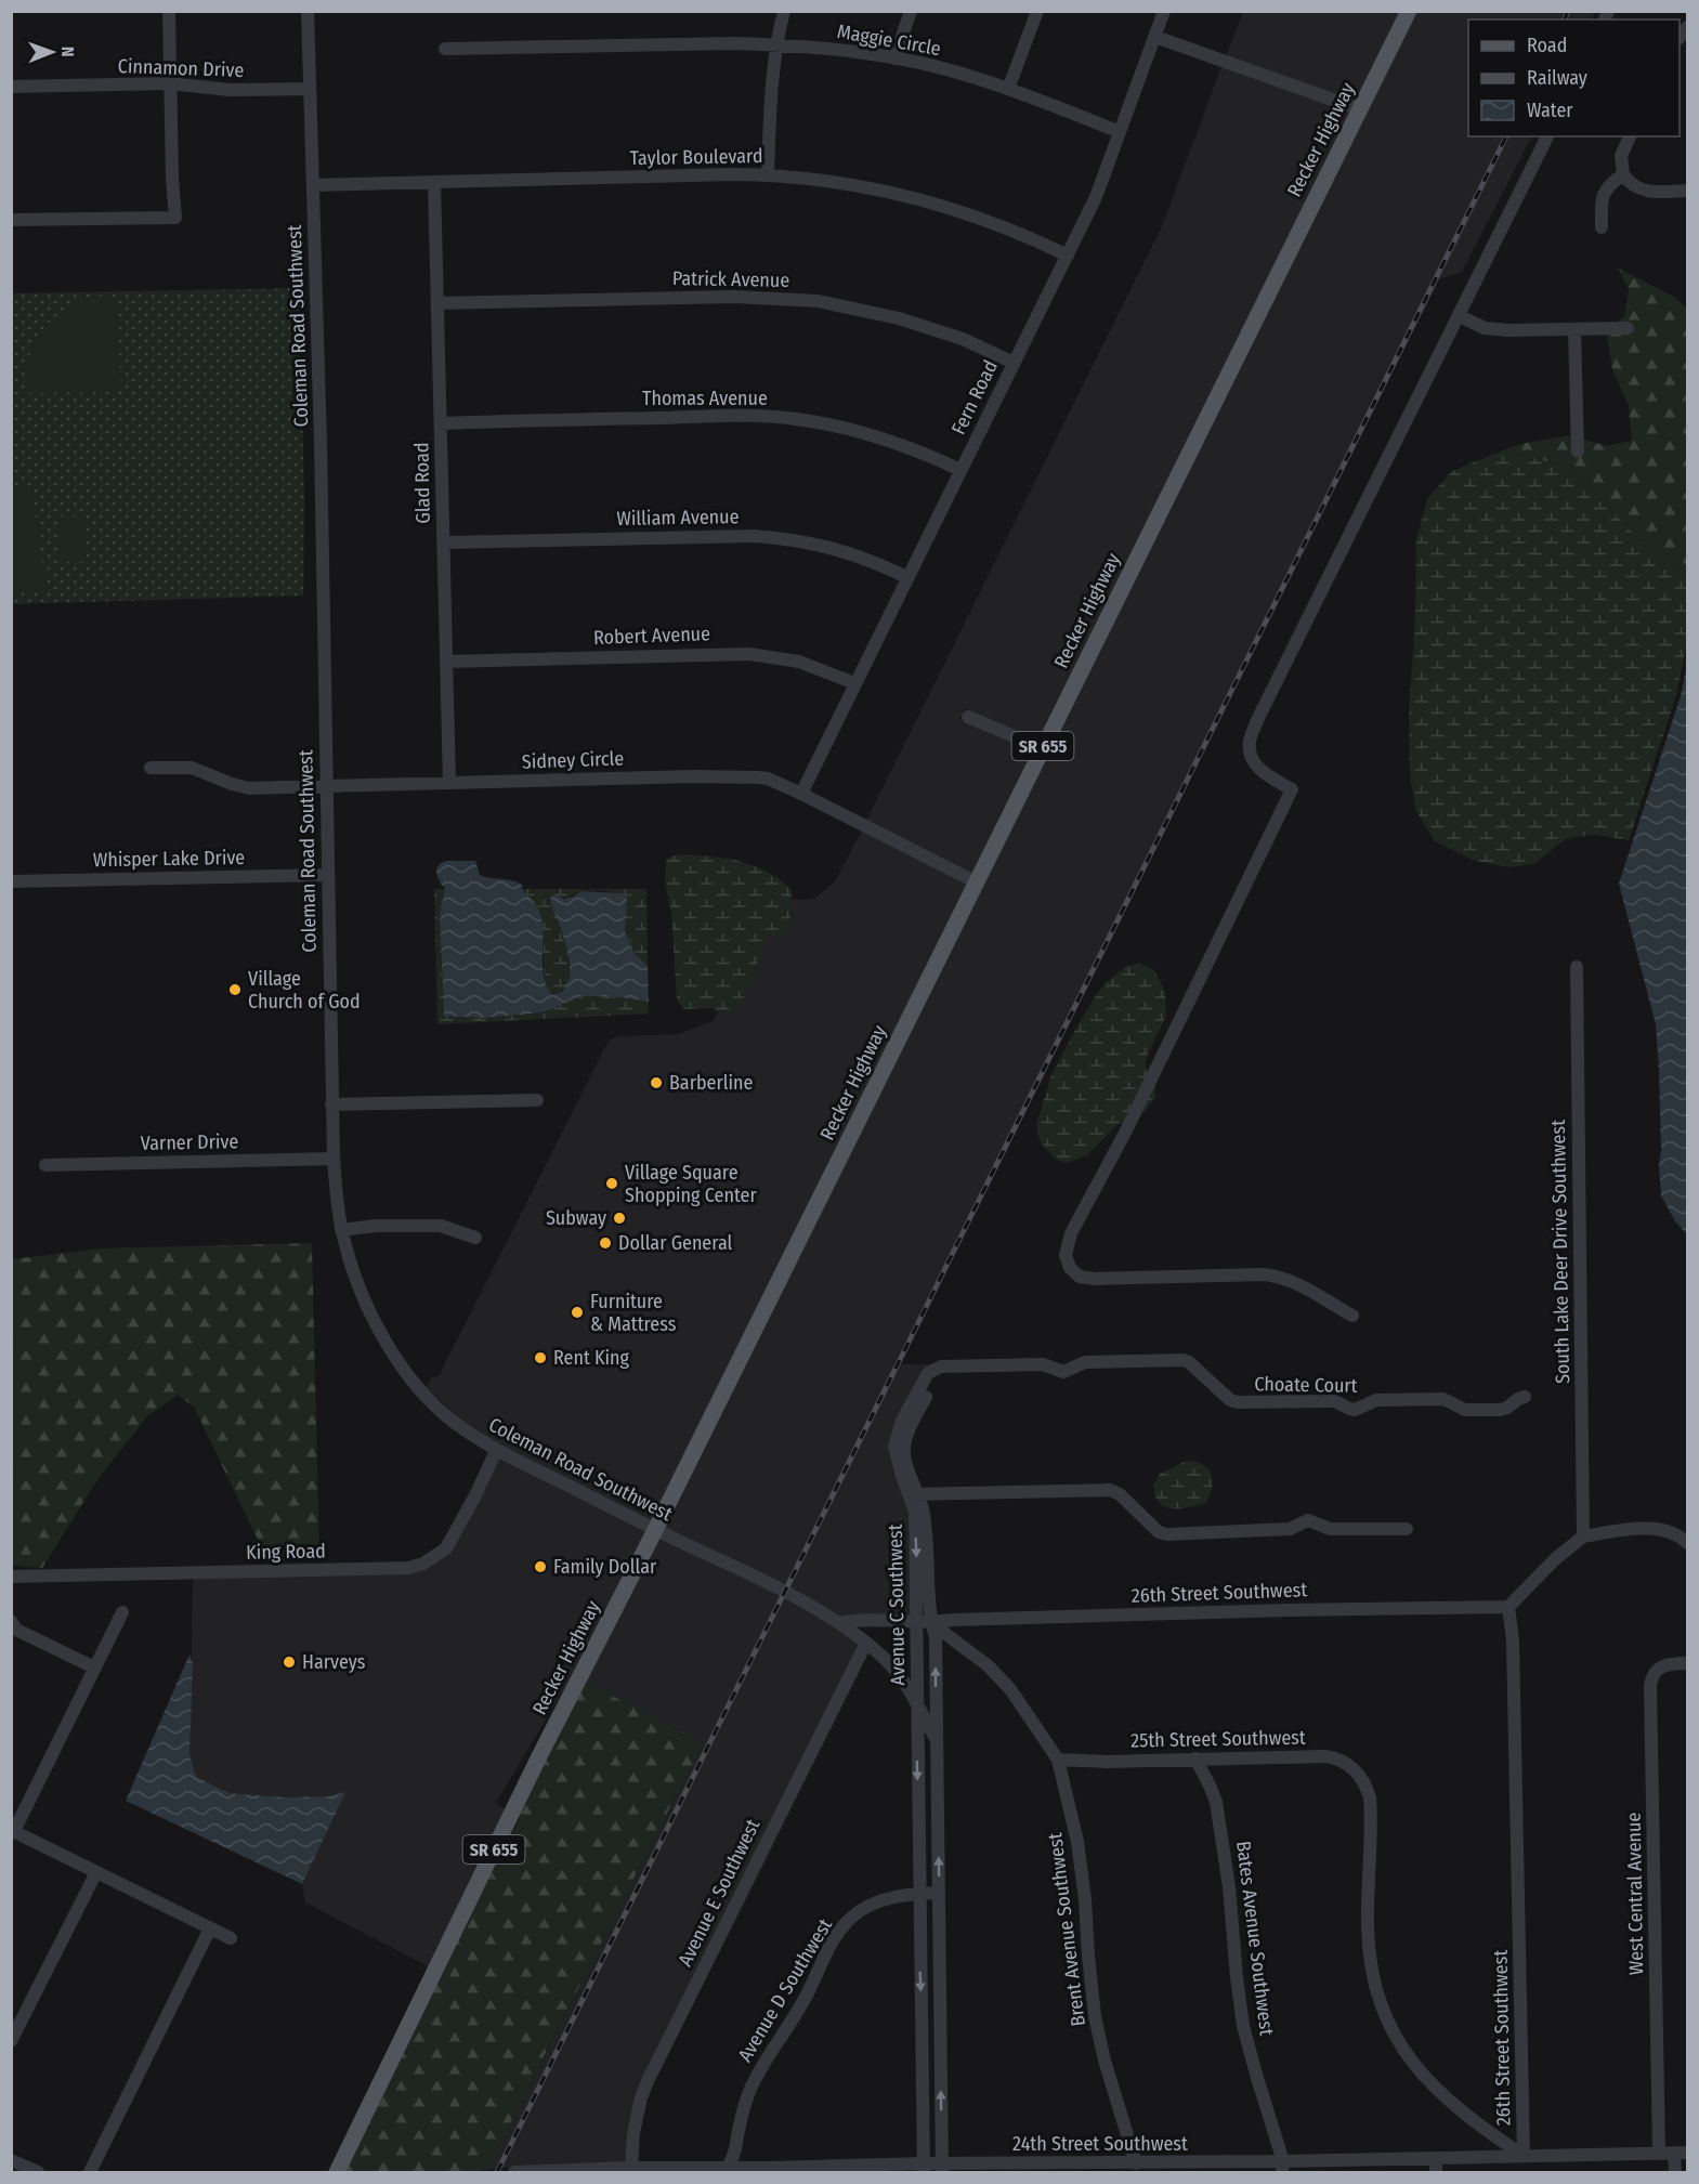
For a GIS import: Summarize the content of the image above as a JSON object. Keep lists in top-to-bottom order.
{
  "streets": {
    "main road": ["Recker Highway", "SR 655"],
    "street": [
      "Maggie Circle",
      "Cinnamon Drive",
      "Taylor Boulevard",
      "Patrick Avenue",
      "Coleman Road Southwest",
      "Fern Road",
      "Thomas Avenue",
      "Glad Road",
      "William Avenue",
      "Robert Avenue",
      "Sidney Circle",
      "Whisper Lake Drive",
      "Varner Drive",
      "South Lake Deer Drive Southwest",
      "Choate Court",
      "King Road",
      "26th Street Southwest",
      "Avenue C Southwest",
      "25th Street Southwest",
      "Avenue E Southwest",
      "West Central Avenue",
      "Brent Avenue Southwest",
      "Bates Avenue Southwest",
      "Avenue D Southwest",
      "24th Street Southwest"
    ]
  },
  "crossings": [
    ["Maggie Circle", "Fern Road"],
    ["Cinnamon Drive", "Coleman Road Southwest"],
    ["Recker Highway", "Coleman Road Southwest"],
    ["Recker Highway", "Sidney Circle"],
    ["Taylor Boulevard", "Coleman Road Southwest"],
    ["Taylor Boulevard", "Fern Road"],
    ["Taylor Boulevard", "Glad Road"],
    ["Patrick Avenue", "Fern Road"],
    ["Patrick Avenue", "Glad Road"],
    ["Coleman Road Southwest", "Sidney Circle"],
    ["Coleman Road Southwest", "Whisper Lake Drive"],
    ["Coleman Road Southwest", "Varner Drive"],
    ["Coleman Road Southwest", "King Road"],
    ["Coleman Road Southwest", "Avenue C Southwest"],
    ["Coleman Road Southwest", "Avenue E Southwest"],
    ["Fern Road", "Thomas Avenue"],
    ["Fern Road", "William Avenue"],
    ["Fern Road", "Robert Avenue"],
    ["Fern Road", "Sidney Circle"],
    ["Thomas Avenue", "Glad Road"],
    ["Glad Road", "William Avenue"],
    ["Glad Road", "Robert Avenue"],
    ["Glad Road", "Sidney Circle"],
    ["Choate Court", "Avenue C Southwest"],
    ["26th Street Southwest", "Avenue C Southwest"],
    ["26th Street Southwest", "Brent Avenue Southwest"],
    ["26th Street Southwest", "24th Street Southwest"],
    ["Avenue C Southwest", "Brent Avenue Southwest"],
    ["Avenue C Southwest", "Avenue D Southwest"],
    ["Avenue C Southwest", "24th Street Southwest"],
    ["25th Street Southwest", "Brent Avenue Southwest"],
    ["25th Street Southwest", "Bates Avenue Southwest"],
    ["Avenue E Southwest", "24th Street Southwest"],
    ["West Central Avenue", "24th Street Southwest"],
    ["Brent Avenue Southwest", "24th Street Southwest"],
    ["Bates Avenue Southwest", "24th Street Southwest"],
    ["Avenue D Southwest", "24th Street Southwest"]
  ],
  "places": [
    "Village Church of God",
    "Barberline",
    "Village Square Shopping Center",
    "Subway",
    "Dollar General",
    "Furniture & Mattress",
    "Rent King",
    "Family Dollar",
    "Harveys"
  ],
  "legend": ["Road", "Railway", "Water"],
  "north": "right"
}
